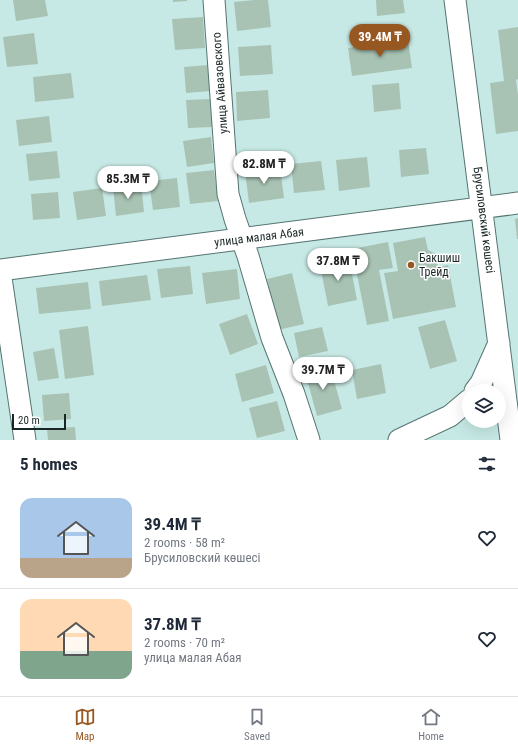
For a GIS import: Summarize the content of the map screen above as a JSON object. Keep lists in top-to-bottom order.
{
  "streets": {
    "street": ["улица Айвазовского", "Брусиловский көшесі", "улица малая Абая"]
  },
  "crossings": [
    ["улица Айвазовского", "улица малая Абая"],
    ["Брусиловский көшесі", "улица малая Абая"]
  ],
  "places": ["Бакшиш Трейд"],
  "scale_bar": "20 m",
  "page": {
    "price": [
      "39.4M ₸",
      "82.8M ₸",
      "85.3M ₸",
      "37.8M ₸",
      "39.7M ₸"
    ],
    "scale": "20 m",
    "heading": "5 homes",
    "list": [
      {
        "name": "39.4M ₸",
        "note": "2 rooms · 58 m² · Брусиловский көшесі"
      },
      {
        "name": "37.8M ₸",
        "note": "2 rooms · 70 m² · улица малая Абая"
      }
    ],
    "tabs": ["Map", "Saved", "Home"]
  }
}
